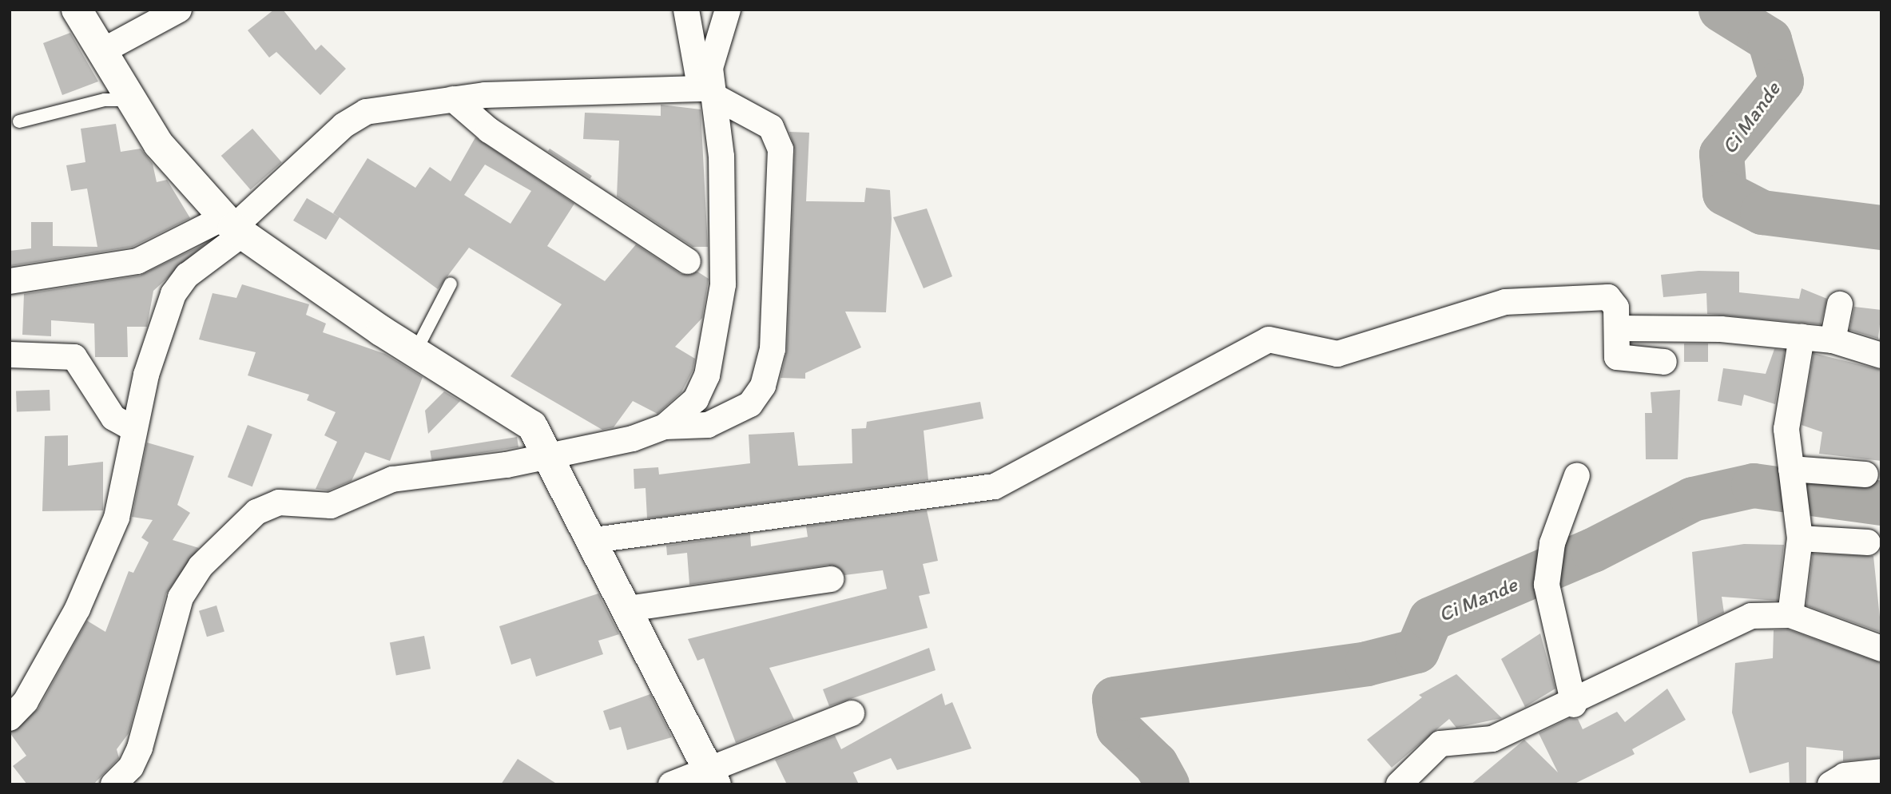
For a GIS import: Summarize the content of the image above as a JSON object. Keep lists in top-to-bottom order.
{
  "water": ["Ci Mande"]
}
